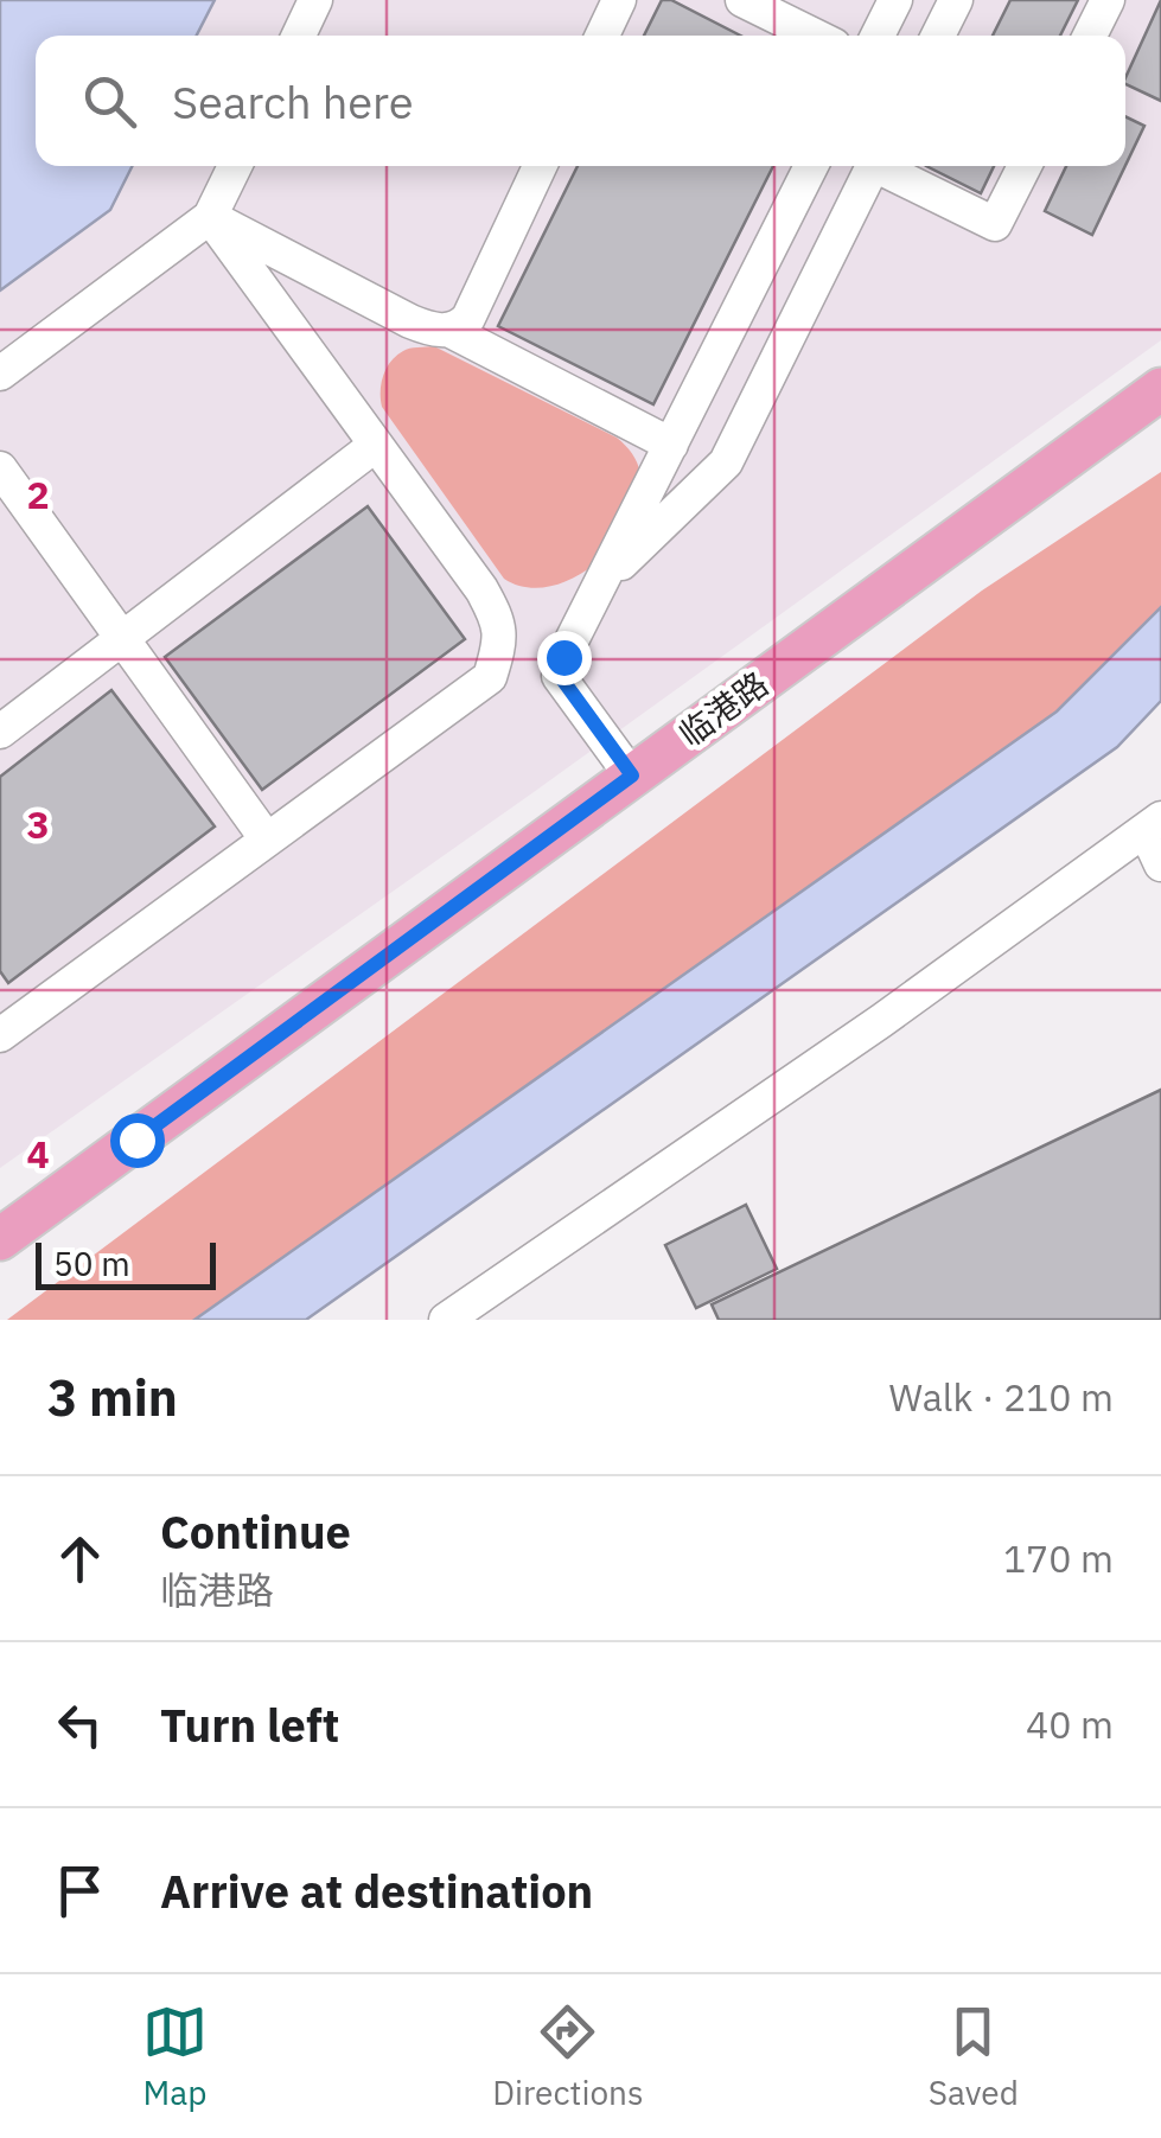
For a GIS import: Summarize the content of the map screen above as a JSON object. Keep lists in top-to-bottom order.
{
  "streets": {
    "main road": ["临港路"]
  },
  "scale_bar": "50 m",
  "page": {
    "search": "Search here",
    "scale": "50 m",
    "heading": ["3 min", "Walk · 210 m"],
    "list": [
      ["Continue", "临港路", "170 m"],
      ["Turn left", "40 m"],
      "Arrive at destination"
    ],
    "nav": ["Map", "Directions", "Saved"]
  },
  "grid": {
    "rows": ["2", "3", "4"]
  }
}
